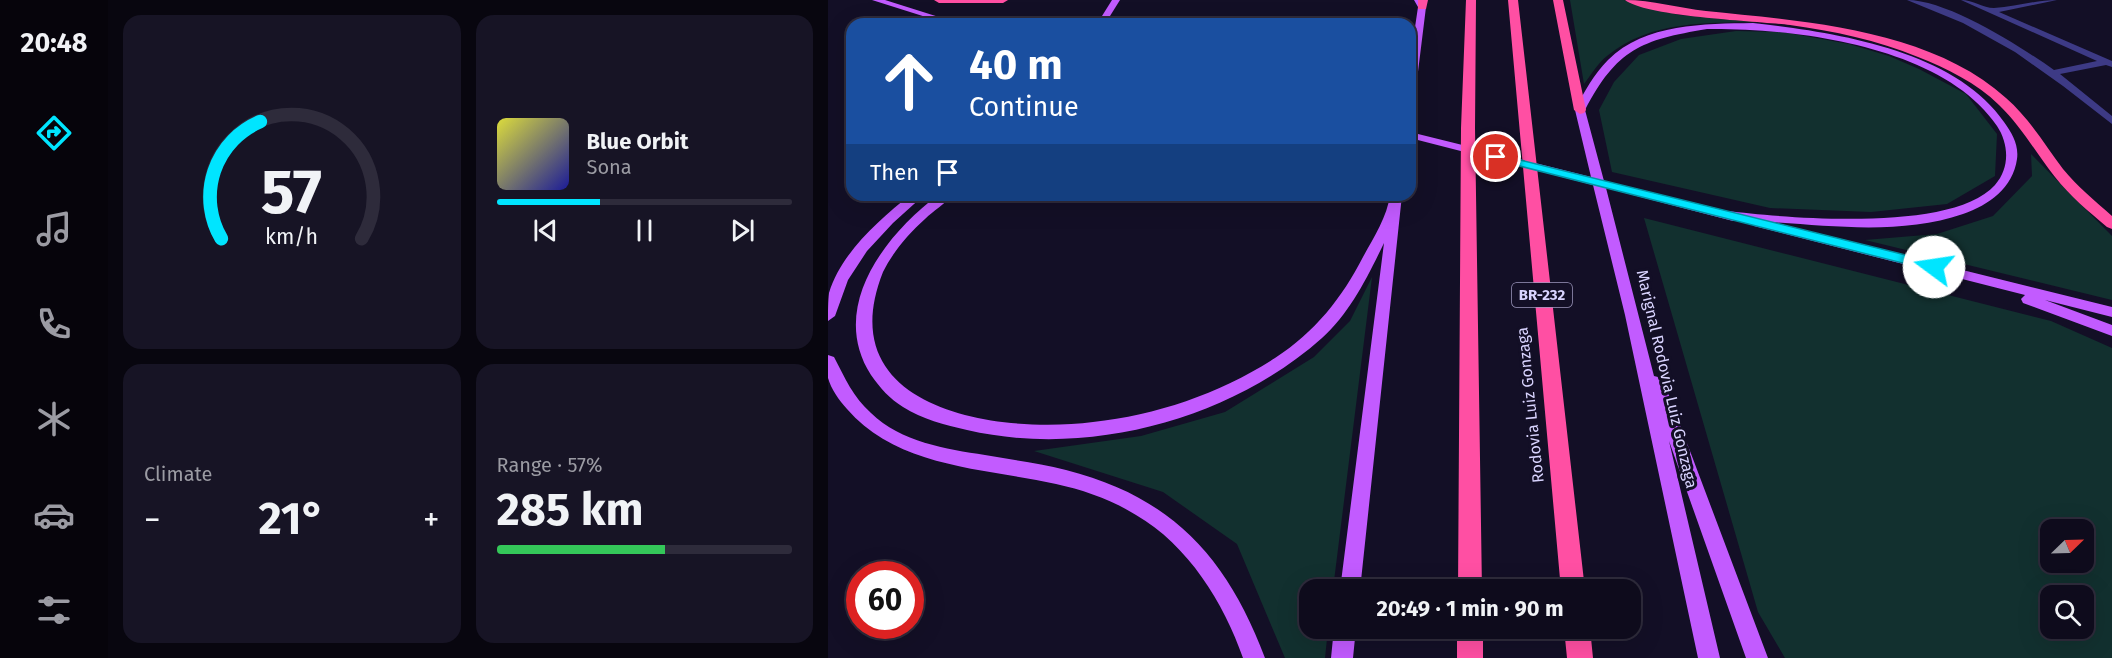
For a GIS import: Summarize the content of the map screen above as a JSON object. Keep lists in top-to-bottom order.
{
  "streets": {
    "highway": ["BR-232", "Rodovia Luiz Gonzaga"],
    "main road": ["Marignal Rodovia Luiz Gonzaga"]
  },
  "north": "top right",
  "page": {
    "tabs": "20:48",
    "turn": ["40 m", "Continue"],
    "song": ["Blue Orbit", "Sona"],
    "then": "Then",
    "tile": [
      "Climate",
      ["Range · 57%", "285 km"]
    ],
    "heat": ["−", "21°", "+"],
    "limit": "60",
    "trip": "20:49 · 1 min · 90 m",
    "gauge": ["57", "km/h"]
  }
}
